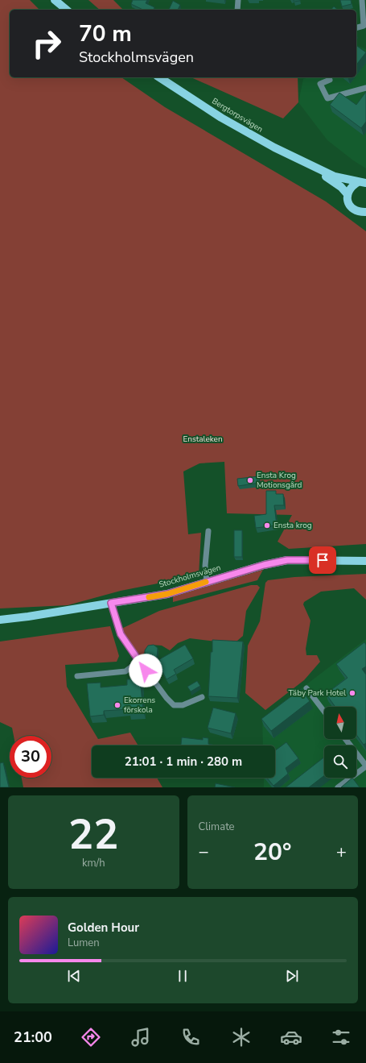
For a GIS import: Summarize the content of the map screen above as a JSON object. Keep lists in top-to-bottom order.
{
  "streets": {
    "main road": ["Bergtorpsvägen", "Stockholmsvägen"]
  },
  "parks": ["Enstaleken"],
  "places": [
    "Ensta Krog Motionsgård",
    "Ensta krog",
    "Täby Park Hotel",
    "Ekorrens förskola"
  ],
  "north": "top",
  "page": {
    "turn": ["70 m", "Stockholmsvägen"],
    "limit": "30",
    "trip": "21:01 · 1 min · 280 m",
    "tile": [
      ["22", "km/h"],
      "Climate"
    ],
    "heat": ["−", "20°", "+"],
    "song": ["Golden Hour", "Lumen"],
    "tabs": "21:00"
  }
}
